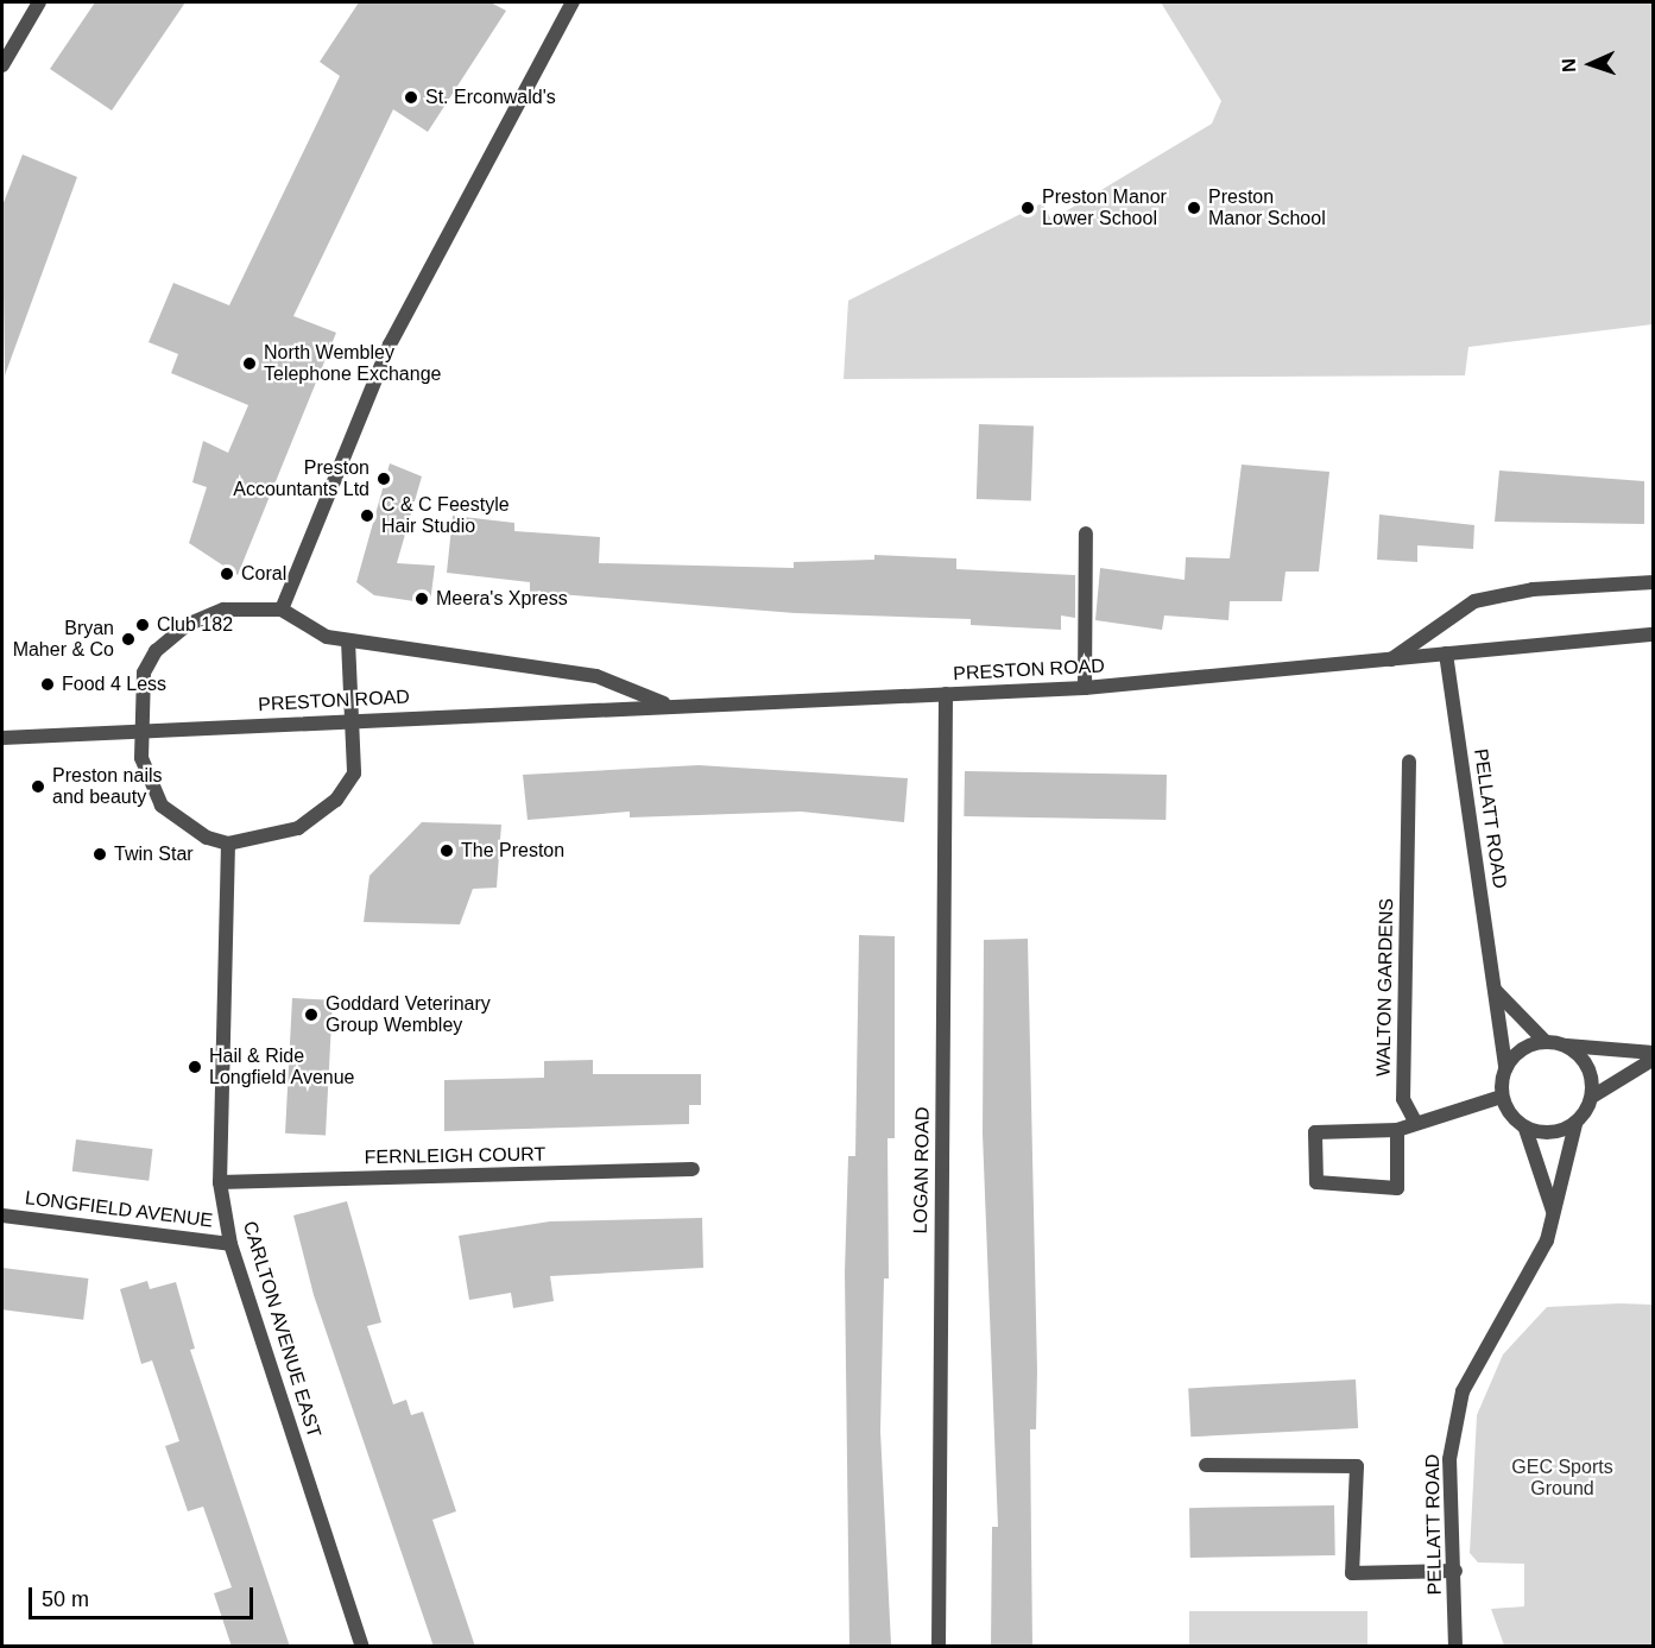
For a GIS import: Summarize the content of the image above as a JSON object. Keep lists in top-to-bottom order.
{
  "streets": {
    "street": [
      "PRESTON ROAD",
      "PELLATT ROAD",
      "WALTON GARDENS",
      "FERNLEIGH COURT",
      "LOGAN ROAD",
      "LONGFIELD AVENUE",
      "CARLTON AVENUE EAST"
    ]
  },
  "crossings": [
    ["PRESTON ROAD", "PELLATT ROAD"],
    ["PRESTON ROAD", "LOGAN ROAD"],
    ["FERNLEIGH COURT", "CARLTON AVENUE EAST"],
    ["LONGFIELD AVENUE", "CARLTON AVENUE EAST"]
  ],
  "parks": ["GEC Sports Ground"],
  "places": [
    "St. Erconwald's",
    "Preston Manor Lower School",
    "Preston Manor School",
    "North Wembley Telephone Exchange",
    "Preston Accountants Ltd",
    "C & C Feestyle Hair Studio",
    "Coral",
    "Meera's Xpress",
    "Club 182",
    "Bryan Maher & Co",
    "Food 4 Less",
    "Preston nails and beauty",
    "The Preston",
    "Twin Star",
    "Goddard Veterinary Group Wembley",
    "Hail & Ride Longfield Avenue"
  ],
  "scale_bar": "50 m",
  "north": "left"
}
